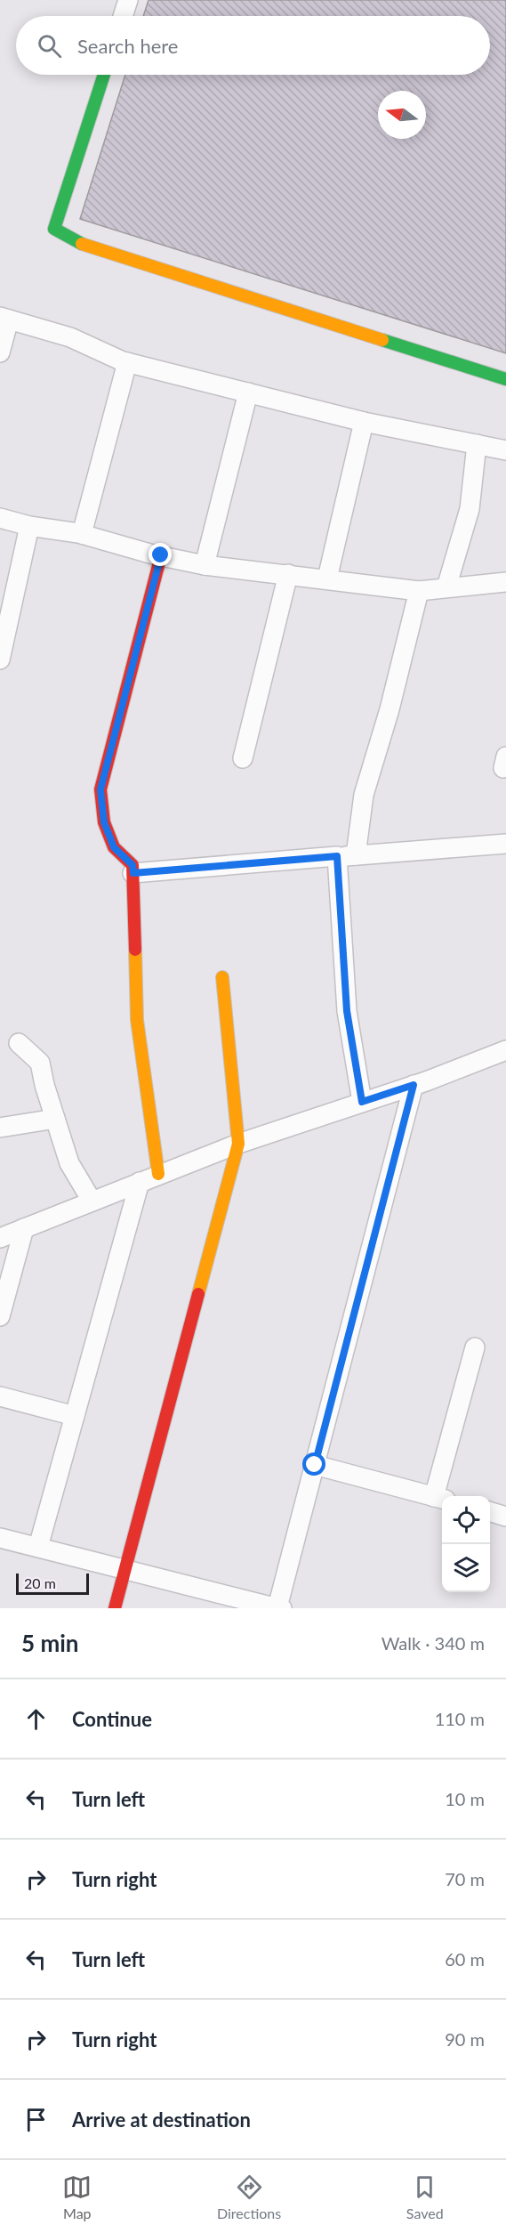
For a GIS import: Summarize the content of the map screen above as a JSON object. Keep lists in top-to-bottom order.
{
  "scale_bar": "20 m",
  "north": "left",
  "page": {
    "search": "Search here",
    "scale": "20 m",
    "heading": ["5 min", "Walk · 340 m"],
    "list": [
      ["Continue", "110 m"],
      ["Turn left", "10 m"],
      ["Turn right", "70 m"],
      ["Turn left", "60 m"],
      ["Turn right", "90 m"],
      "Arrive at destination"
    ],
    "nav": ["Map", "Directions", "Saved"]
  }
}
